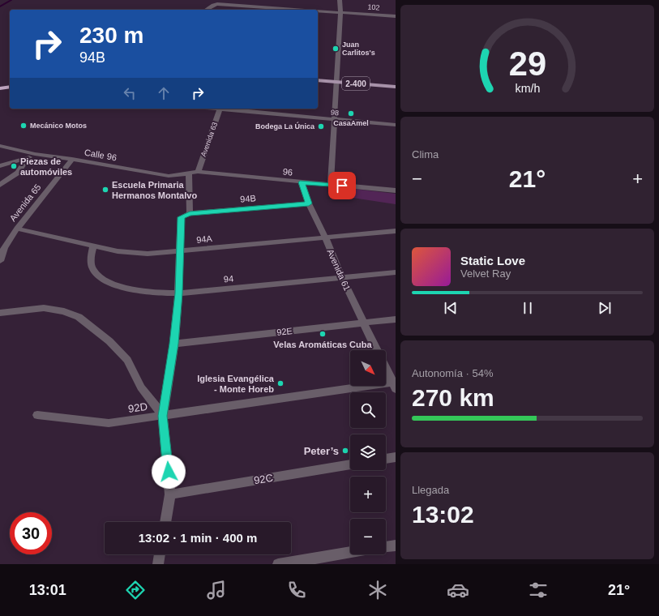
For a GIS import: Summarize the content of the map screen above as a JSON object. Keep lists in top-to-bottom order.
{
  "streets": {
    "main road": ["2-400"],
    "street": [
      "102",
      "98",
      "Avenida 63",
      "Calle 96",
      "96",
      "94B",
      "Avenida 65",
      "94A",
      "Avenida 61",
      "94",
      "92E",
      "92D",
      "92C"
    ]
  },
  "crossings": [
    ["Avenida 63", "Calle 96"],
    ["Avenida 63", "96"],
    ["Calle 96", "96"],
    ["Calle 96", "Avenida 65"],
    ["96", "Avenida 61"],
    ["94B", "Avenida 61"],
    ["Avenida 65", "94A"],
    ["94A", "Avenida 61"],
    ["94A", "94"],
    ["Avenida 61", "94"],
    ["Avenida 61", "92E"],
    ["Avenida 61", "92D"]
  ],
  "places": [
    "Juan Carlitos's",
    "CasaAmel",
    "Mecánico Motos",
    "Bodega La Única",
    "Piezas de automóviles",
    "Escuela Primaria Hermanos Montalvo",
    "Velas Aromáticas Cuba",
    "Iglesia Evangélica - Monte Horeb",
    "Peter’s"
  ],
  "north": "bottom right",
  "page": {
    "turn": ["230 m", "94B"],
    "tile": [
      "Clima",
      ["Autonomía · 54%", "270 km"],
      ["Llegada", "13:02"]
    ],
    "heat": ["−", "21°", "+"],
    "song": ["Static Love", "Velvet Ray"],
    "map_buttons": ["+", "−"],
    "limit": "30",
    "trip": "13:02 · 1 min · 400 m",
    "tabs": ["13:01", "21°"],
    "gauge": ["29", "km/h"]
  }
}
